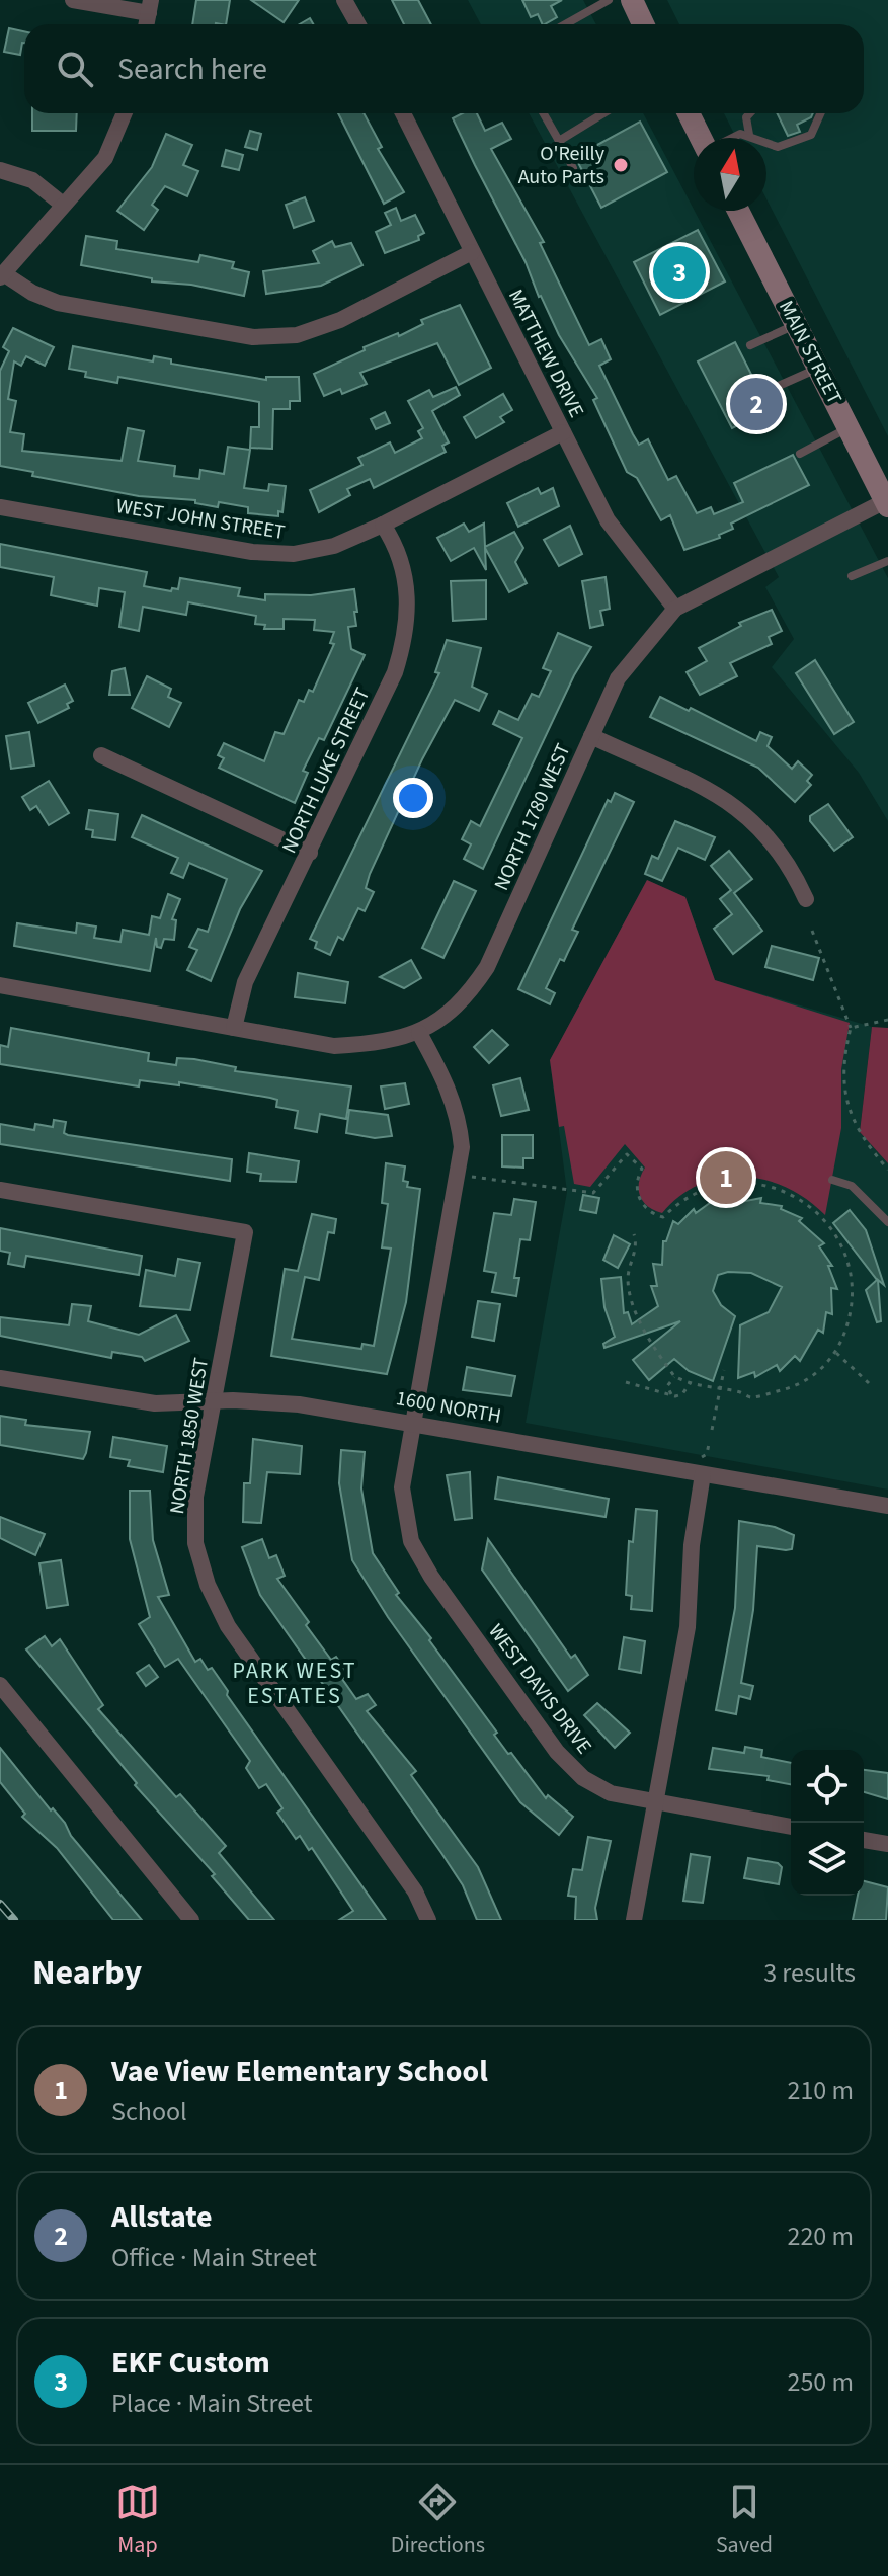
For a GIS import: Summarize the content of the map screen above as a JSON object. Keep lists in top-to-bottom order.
{
  "streets": {
    "main road": ["MAIN STREET"],
    "street": [
      "MATTHEW DRIVE",
      "WEST JOHN STREET",
      "NORTH LUKE STREET",
      "NORTH 1780 WEST",
      "1600 NORTH",
      "NORTH 1850 WEST",
      "WEST DAVIS DRIVE"
    ]
  },
  "crossings": [
    ["MAIN STREET", "NORTH 1780 WEST"],
    ["MATTHEW DRIVE", "WEST JOHN STREET"],
    ["MATTHEW DRIVE", "NORTH 1780 WEST"],
    ["WEST JOHN STREET", "NORTH LUKE STREET"],
    ["NORTH LUKE STREET", "NORTH 1780 WEST"],
    ["NORTH 1780 WEST", "WEST DAVIS DRIVE"],
    ["1600 NORTH", "NORTH 1850 WEST"],
    ["1600 NORTH", "WEST DAVIS DRIVE"]
  ],
  "districts": ["PARK WEST ESTATES"],
  "places": ["O'Reilly Auto Parts"],
  "north": "top",
  "page": {
    "search": "Search here",
    "pins": ["3", "2", "1"],
    "heading": ["Nearby", "3 results"],
    "list": [
      {
        "mark": "1",
        "name": "Vae View Elementary School",
        "note": "School",
        "value": "210 m"
      },
      {
        "mark": "2",
        "name": "Allstate",
        "note": "Office · Main Street",
        "value": "220 m"
      },
      {
        "mark": "3",
        "name": "EKF Custom",
        "note": "Place · Main Street",
        "value": "250 m"
      }
    ],
    "nav": ["Map", "Directions", "Saved"]
  }
}
